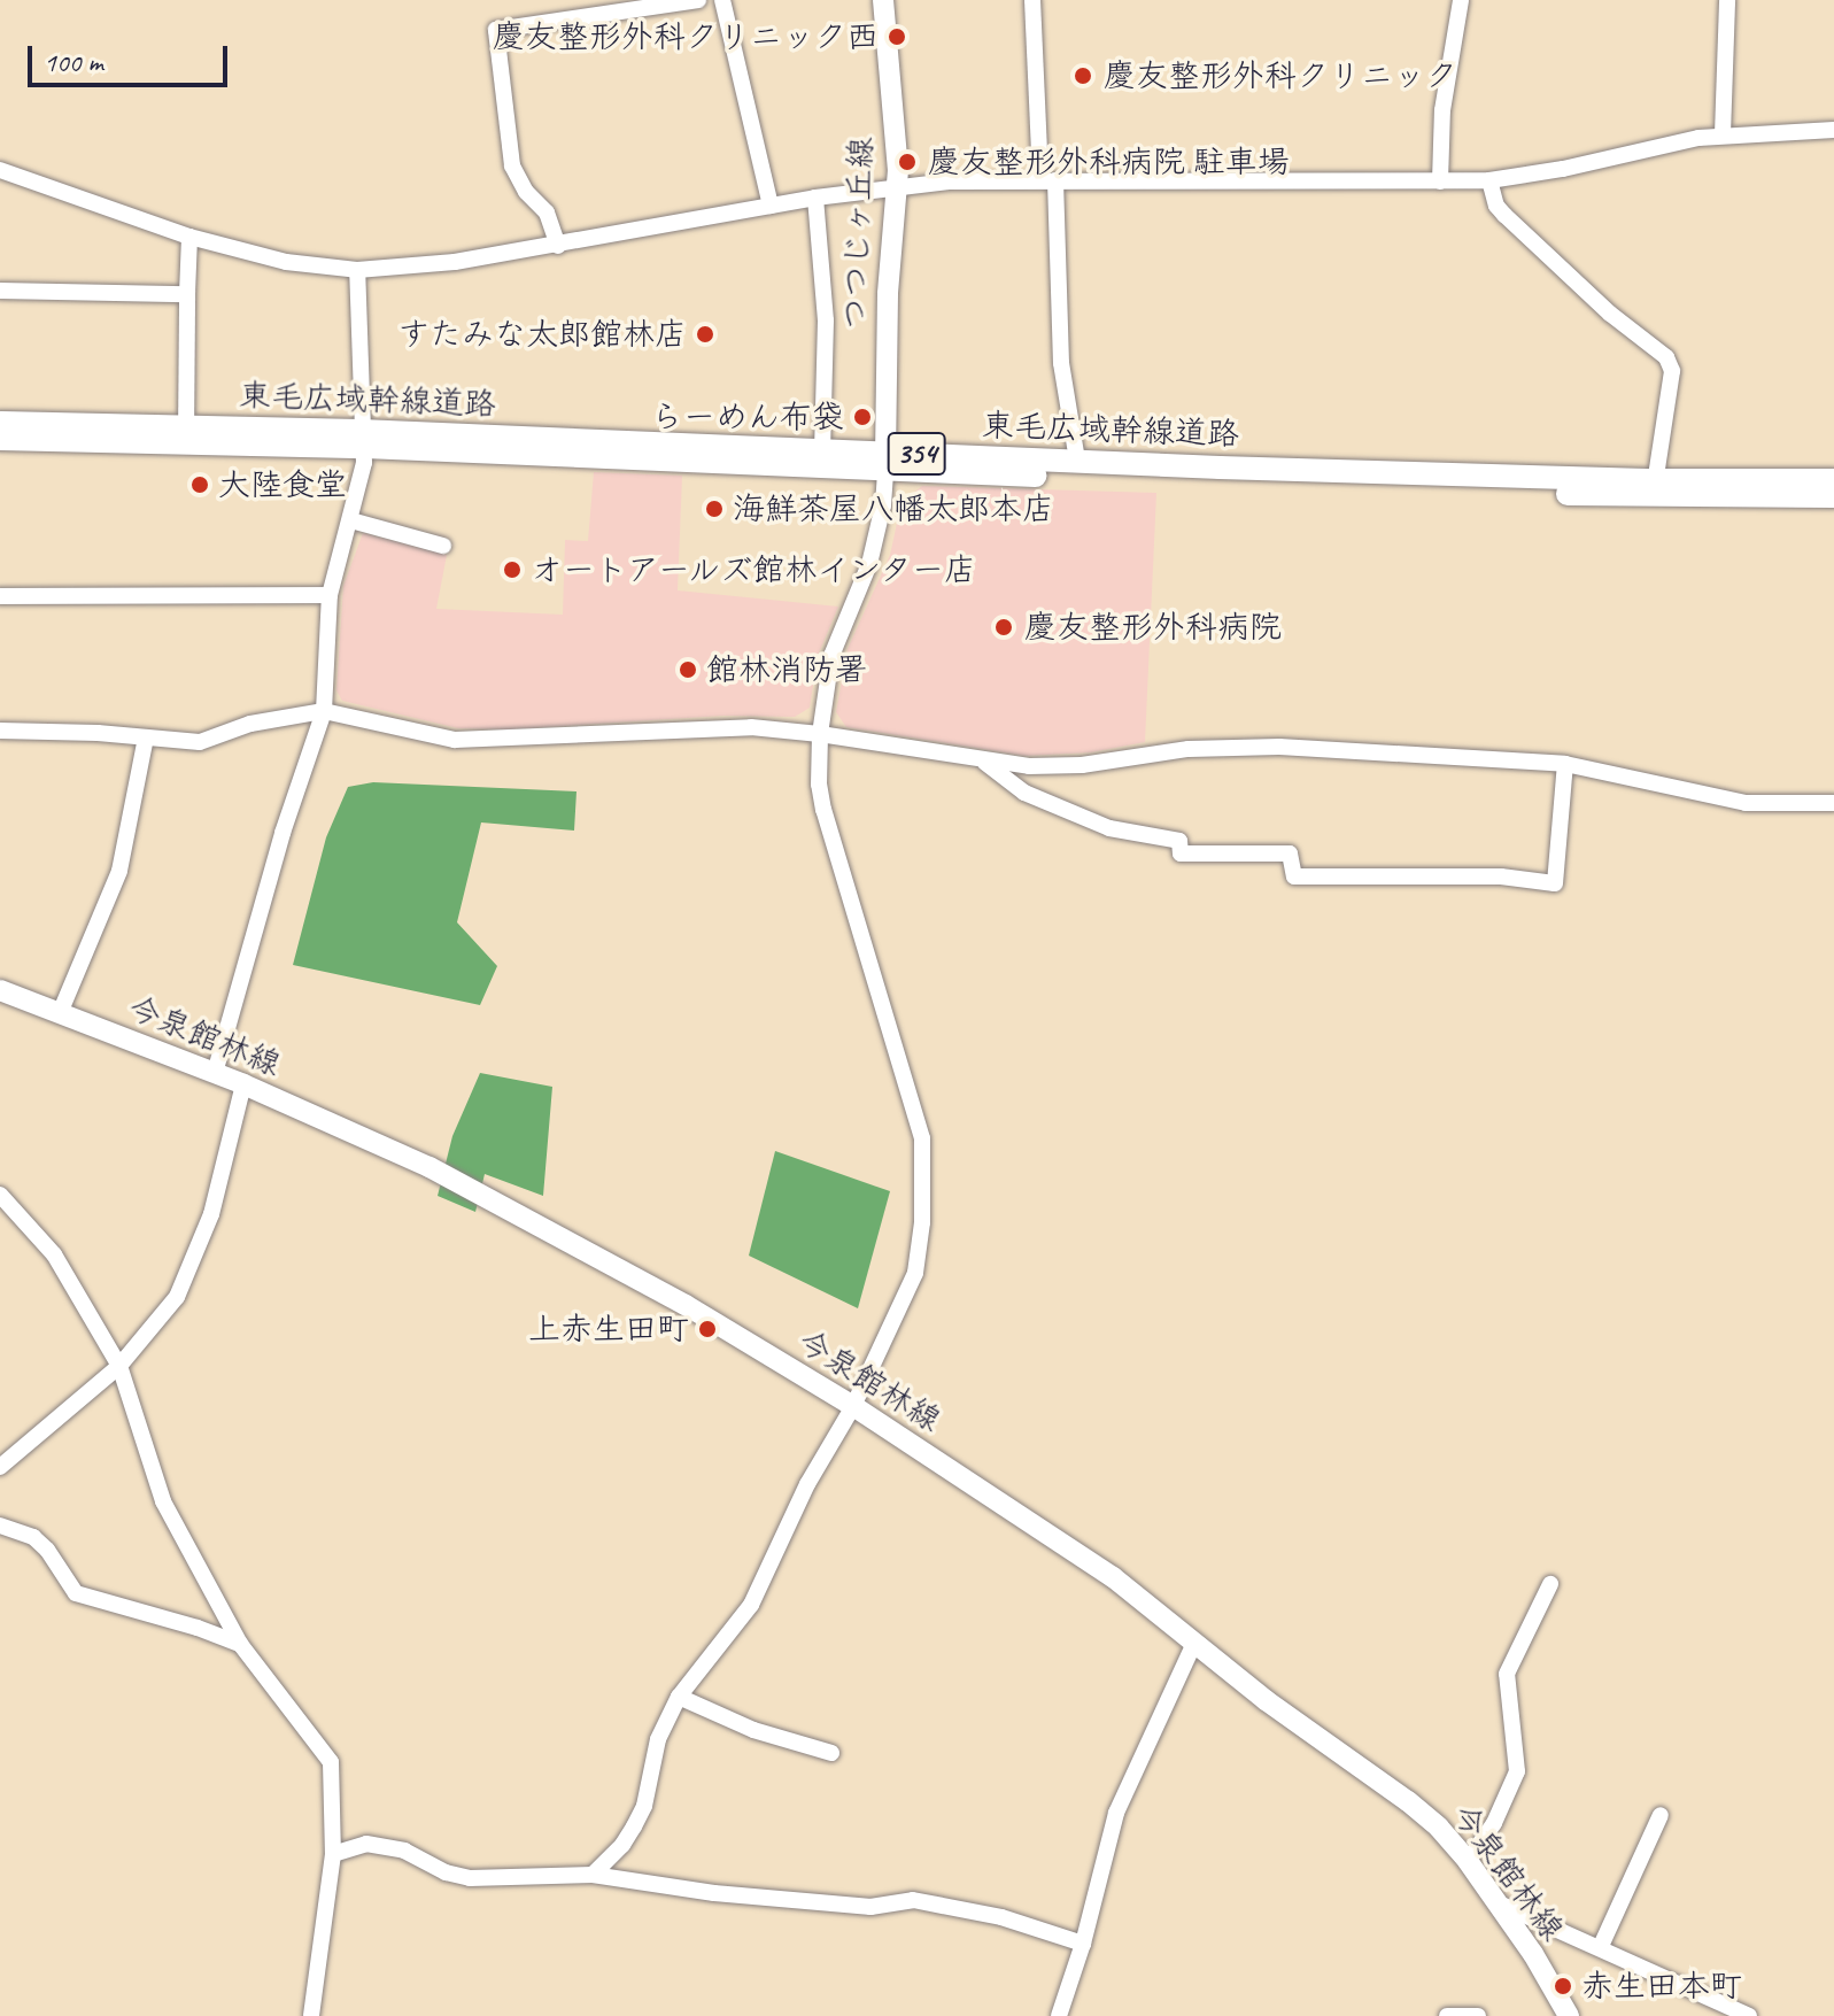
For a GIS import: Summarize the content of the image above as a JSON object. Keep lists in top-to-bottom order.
{
  "streets": {
    "highway": ["東毛広域幹線道路", "354"],
    "main road": ["つつじヶ丘線", "今泉館林線"]
  },
  "crossings": [
    ["つつじヶ丘線", "東毛広域幹線道路"]
  ],
  "places": [
    "慶友整形外科クリニック西",
    "慶友整形外科クリニック",
    "慶友整形外科病院 駐車場",
    "すたみな太郎館林店",
    "らーめん布袋",
    "大陸食堂",
    "海鮮茶屋八幡太郎本店",
    "オートアールズ館林インター店",
    "慶友整形外科病院",
    "館林消防署",
    "上赤生田町",
    "赤生田本町"
  ],
  "scale_bar": "100 m"
}
